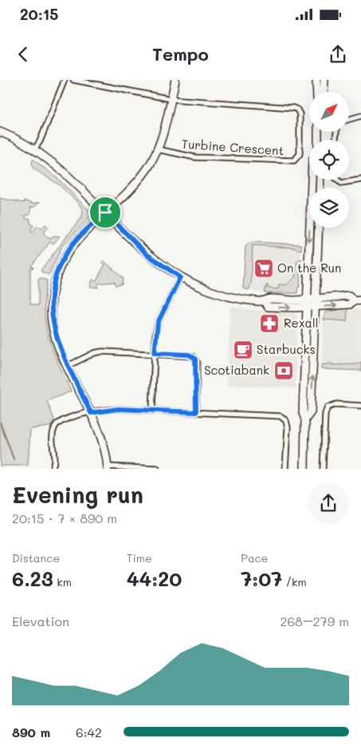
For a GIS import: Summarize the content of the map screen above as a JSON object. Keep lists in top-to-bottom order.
{
  "streets": {
    "street": ["Turbine Crescent"]
  },
  "places": {
    "supermarket": ["On the Run"],
    "pharmacy": ["Rexall"],
    "cafe": ["Starbucks"],
    "bank": ["Scotiabank"]
  },
  "north": "top right",
  "page": {
    "status": "20:15",
    "header": "Tempo",
    "heading": ["Evening run", "20:15 · 7 × 890 m"],
    "stats": [
      ["Distance", "6.23 km"],
      ["Time", "44:20"],
      ["Pace", "7:07 /km"]
    ],
    "chart": ["Elevation", "268–279 m"],
    "list": [
      {
        "name": "890 m",
        "note": "6:42"
      }
    ]
  }
}
